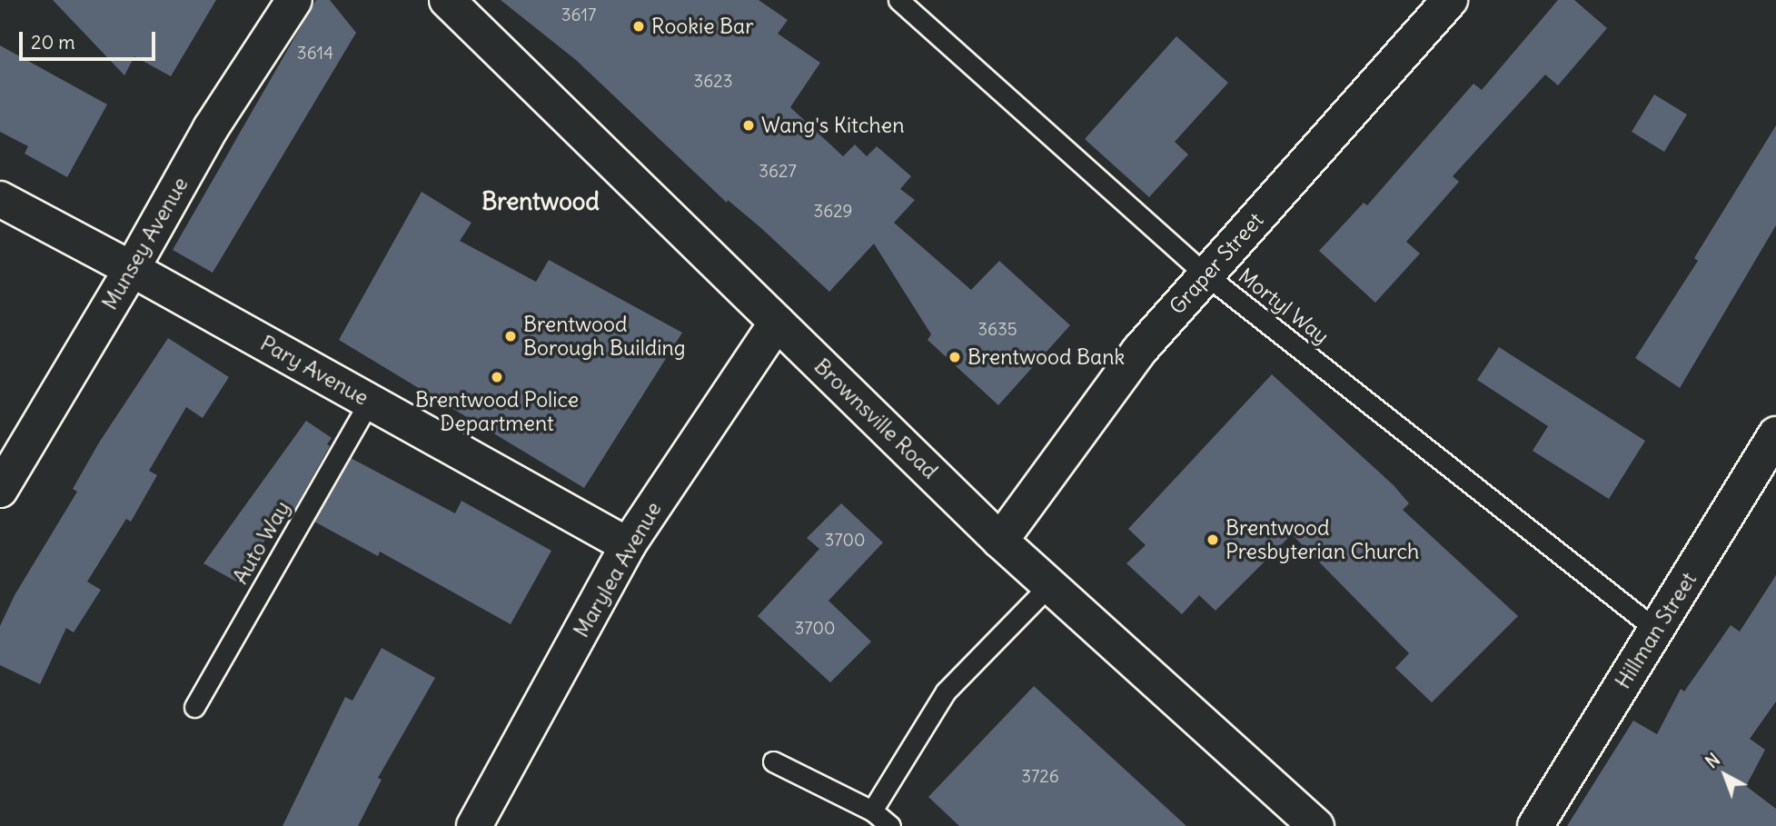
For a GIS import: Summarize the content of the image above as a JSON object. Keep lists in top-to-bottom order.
{
  "streets": {
    "street": [
      "Munsey Avenue",
      "Graper Street",
      "Pary Avenue",
      "Brownsville Road",
      "Marylea Avenue",
      "Hillman Street"
    ],
    "lane": ["Mortyl Way", "Auto Way"]
  },
  "crossings": [
    ["Munsey Avenue", "Pary Avenue"],
    ["Graper Street", "Mortyl Way"],
    ["Graper Street", "Brownsville Road"],
    ["Mortyl Way", "Hillman Street"],
    ["Pary Avenue", "Auto Way"],
    ["Pary Avenue", "Marylea Avenue"],
    ["Brownsville Road", "Marylea Avenue"]
  ],
  "districts": ["Brentwood"],
  "places": [
    "Rookie Bar",
    "Wang's Kitchen",
    "Brentwood Borough Building",
    "Brentwood Bank",
    "Brentwood Police Department",
    "Brentwood Presbyterian Church"
  ],
  "house_numbers": [
    "3617",
    "3614",
    "3623",
    "3627",
    "3629",
    "3635",
    "3700",
    "3700",
    "3726"
  ],
  "scale_bar": "20 m",
  "north": "top left"
}
